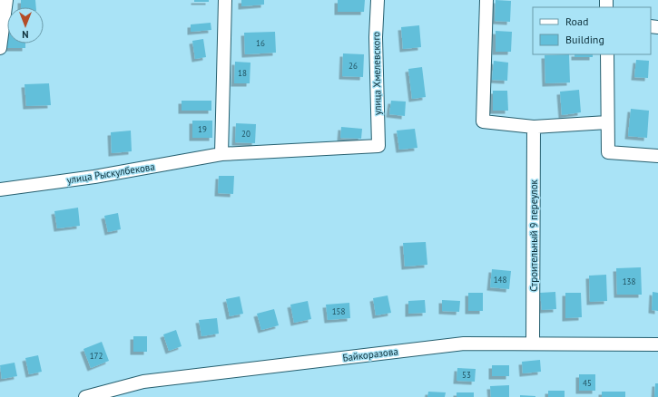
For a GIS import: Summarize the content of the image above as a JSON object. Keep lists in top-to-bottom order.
{
  "streets": {
    "street": [
      "улица Хмелевского",
      "улица Рыскулбекова",
      "Строительный 9 переулок",
      "Байкоразова"
    ]
  },
  "crossings": [
    ["улица Хмелевского", "улица Рыскулбекова"],
    ["Строительный 9 переулок", "Байкоразова"]
  ],
  "house_numbers": [
    "16",
    "26",
    "18",
    "19",
    "20",
    "148",
    "138",
    "158",
    "172",
    "53",
    "45"
  ],
  "legend": ["Road", "Building"],
  "north": "bottom"
}
